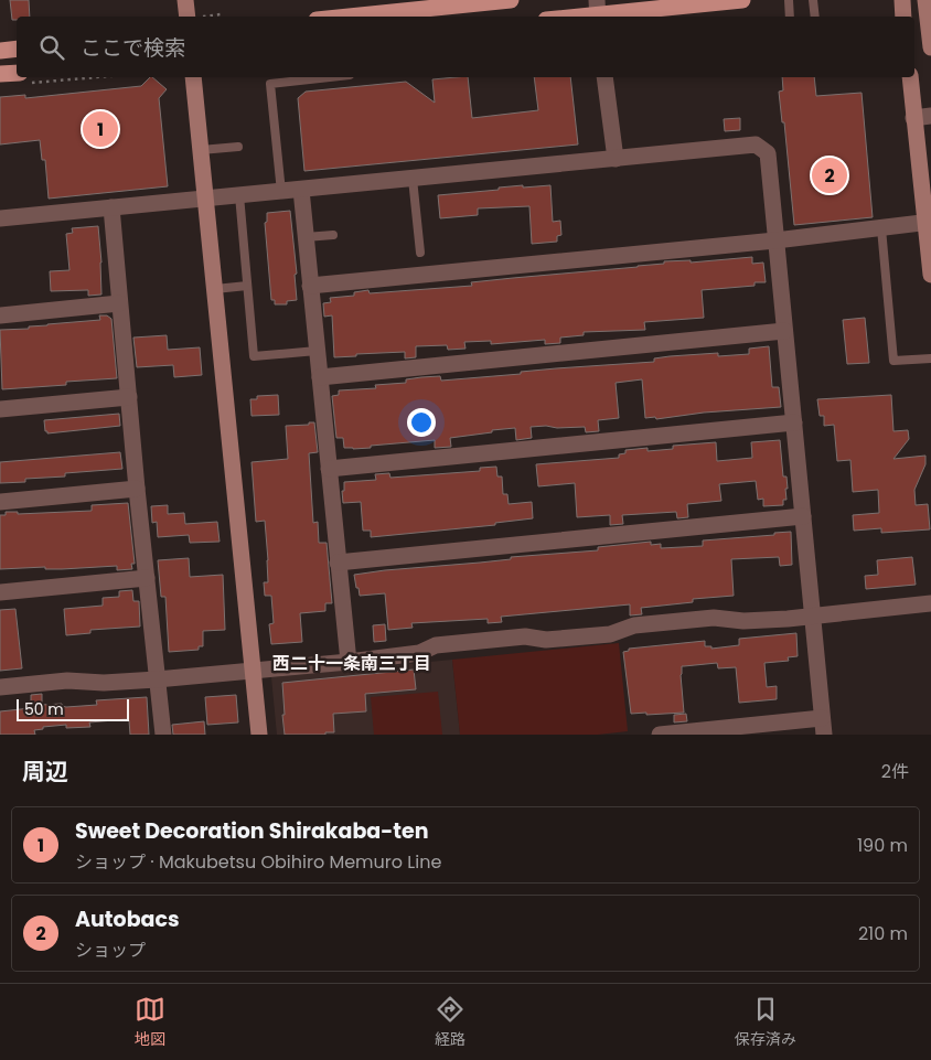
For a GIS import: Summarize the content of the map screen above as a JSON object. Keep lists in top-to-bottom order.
{
  "districts": ["西二十一条南三丁目"],
  "scale_bar": "50 m",
  "page": {
    "search": "ここで検索",
    "pins": ["1", "2"],
    "scale": "50 m",
    "heading": ["周辺", "2件"],
    "list": [
      {
        "mark": "1",
        "name": "Sweet Decoration Shirakaba-ten",
        "note": "ショップ · Makubetsu Obihiro Memuro Line",
        "value": "190 m"
      },
      {
        "mark": "2",
        "name": "Autobacs",
        "note": "ショップ",
        "value": "210 m"
      }
    ],
    "nav": ["地図", "経路", "保存済み"]
  }
}
